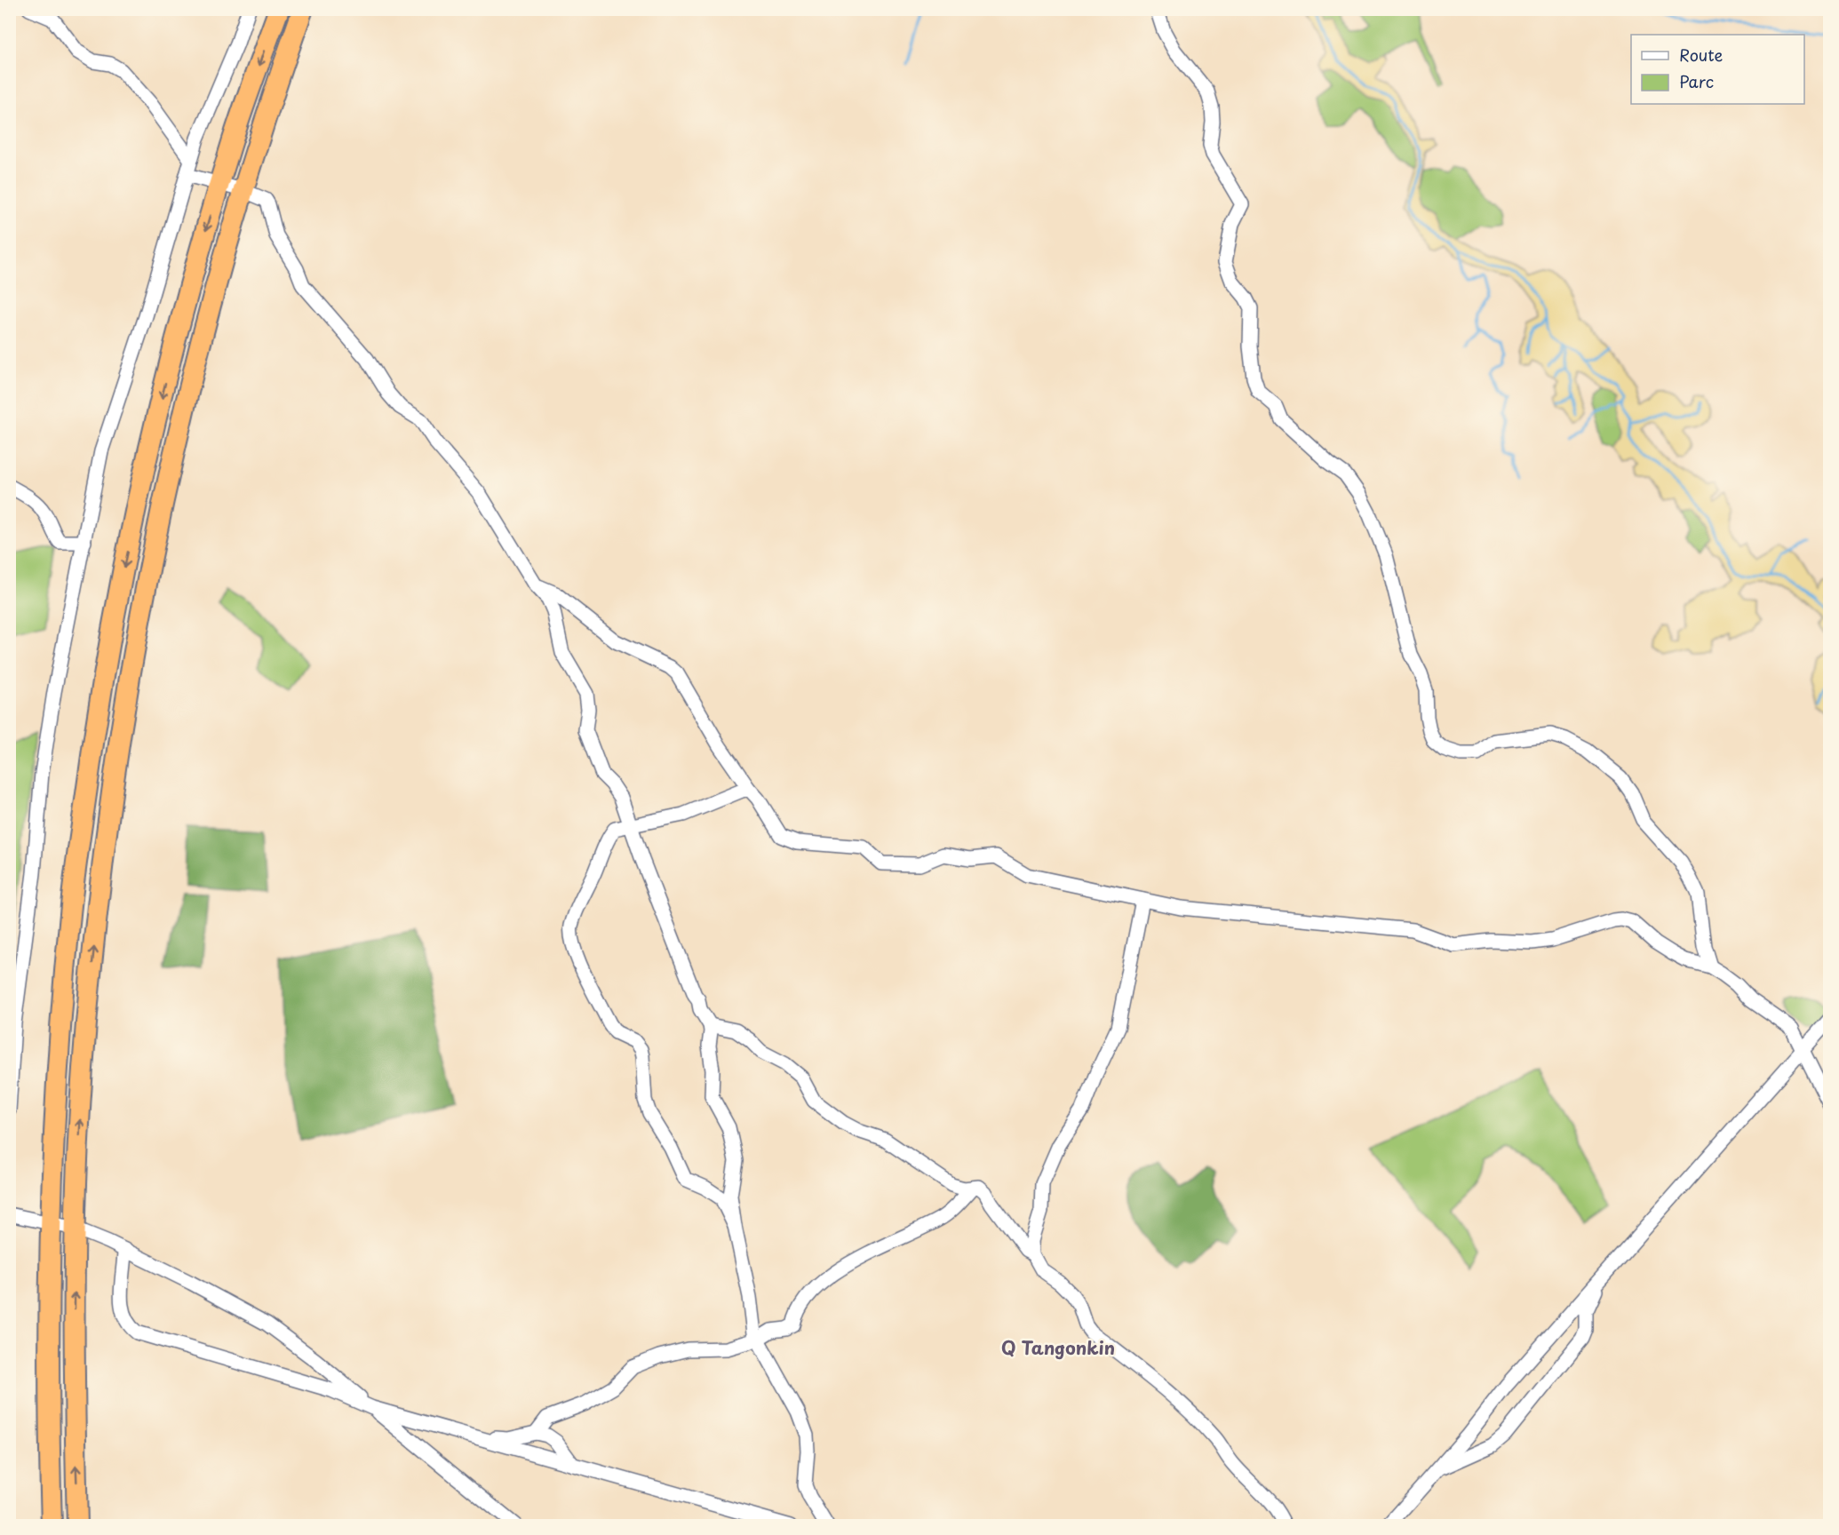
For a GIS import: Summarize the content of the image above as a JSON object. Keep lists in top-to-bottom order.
{
  "districts": ["Q Tangonkin"],
  "legend": ["Route", "Parc"]
}
